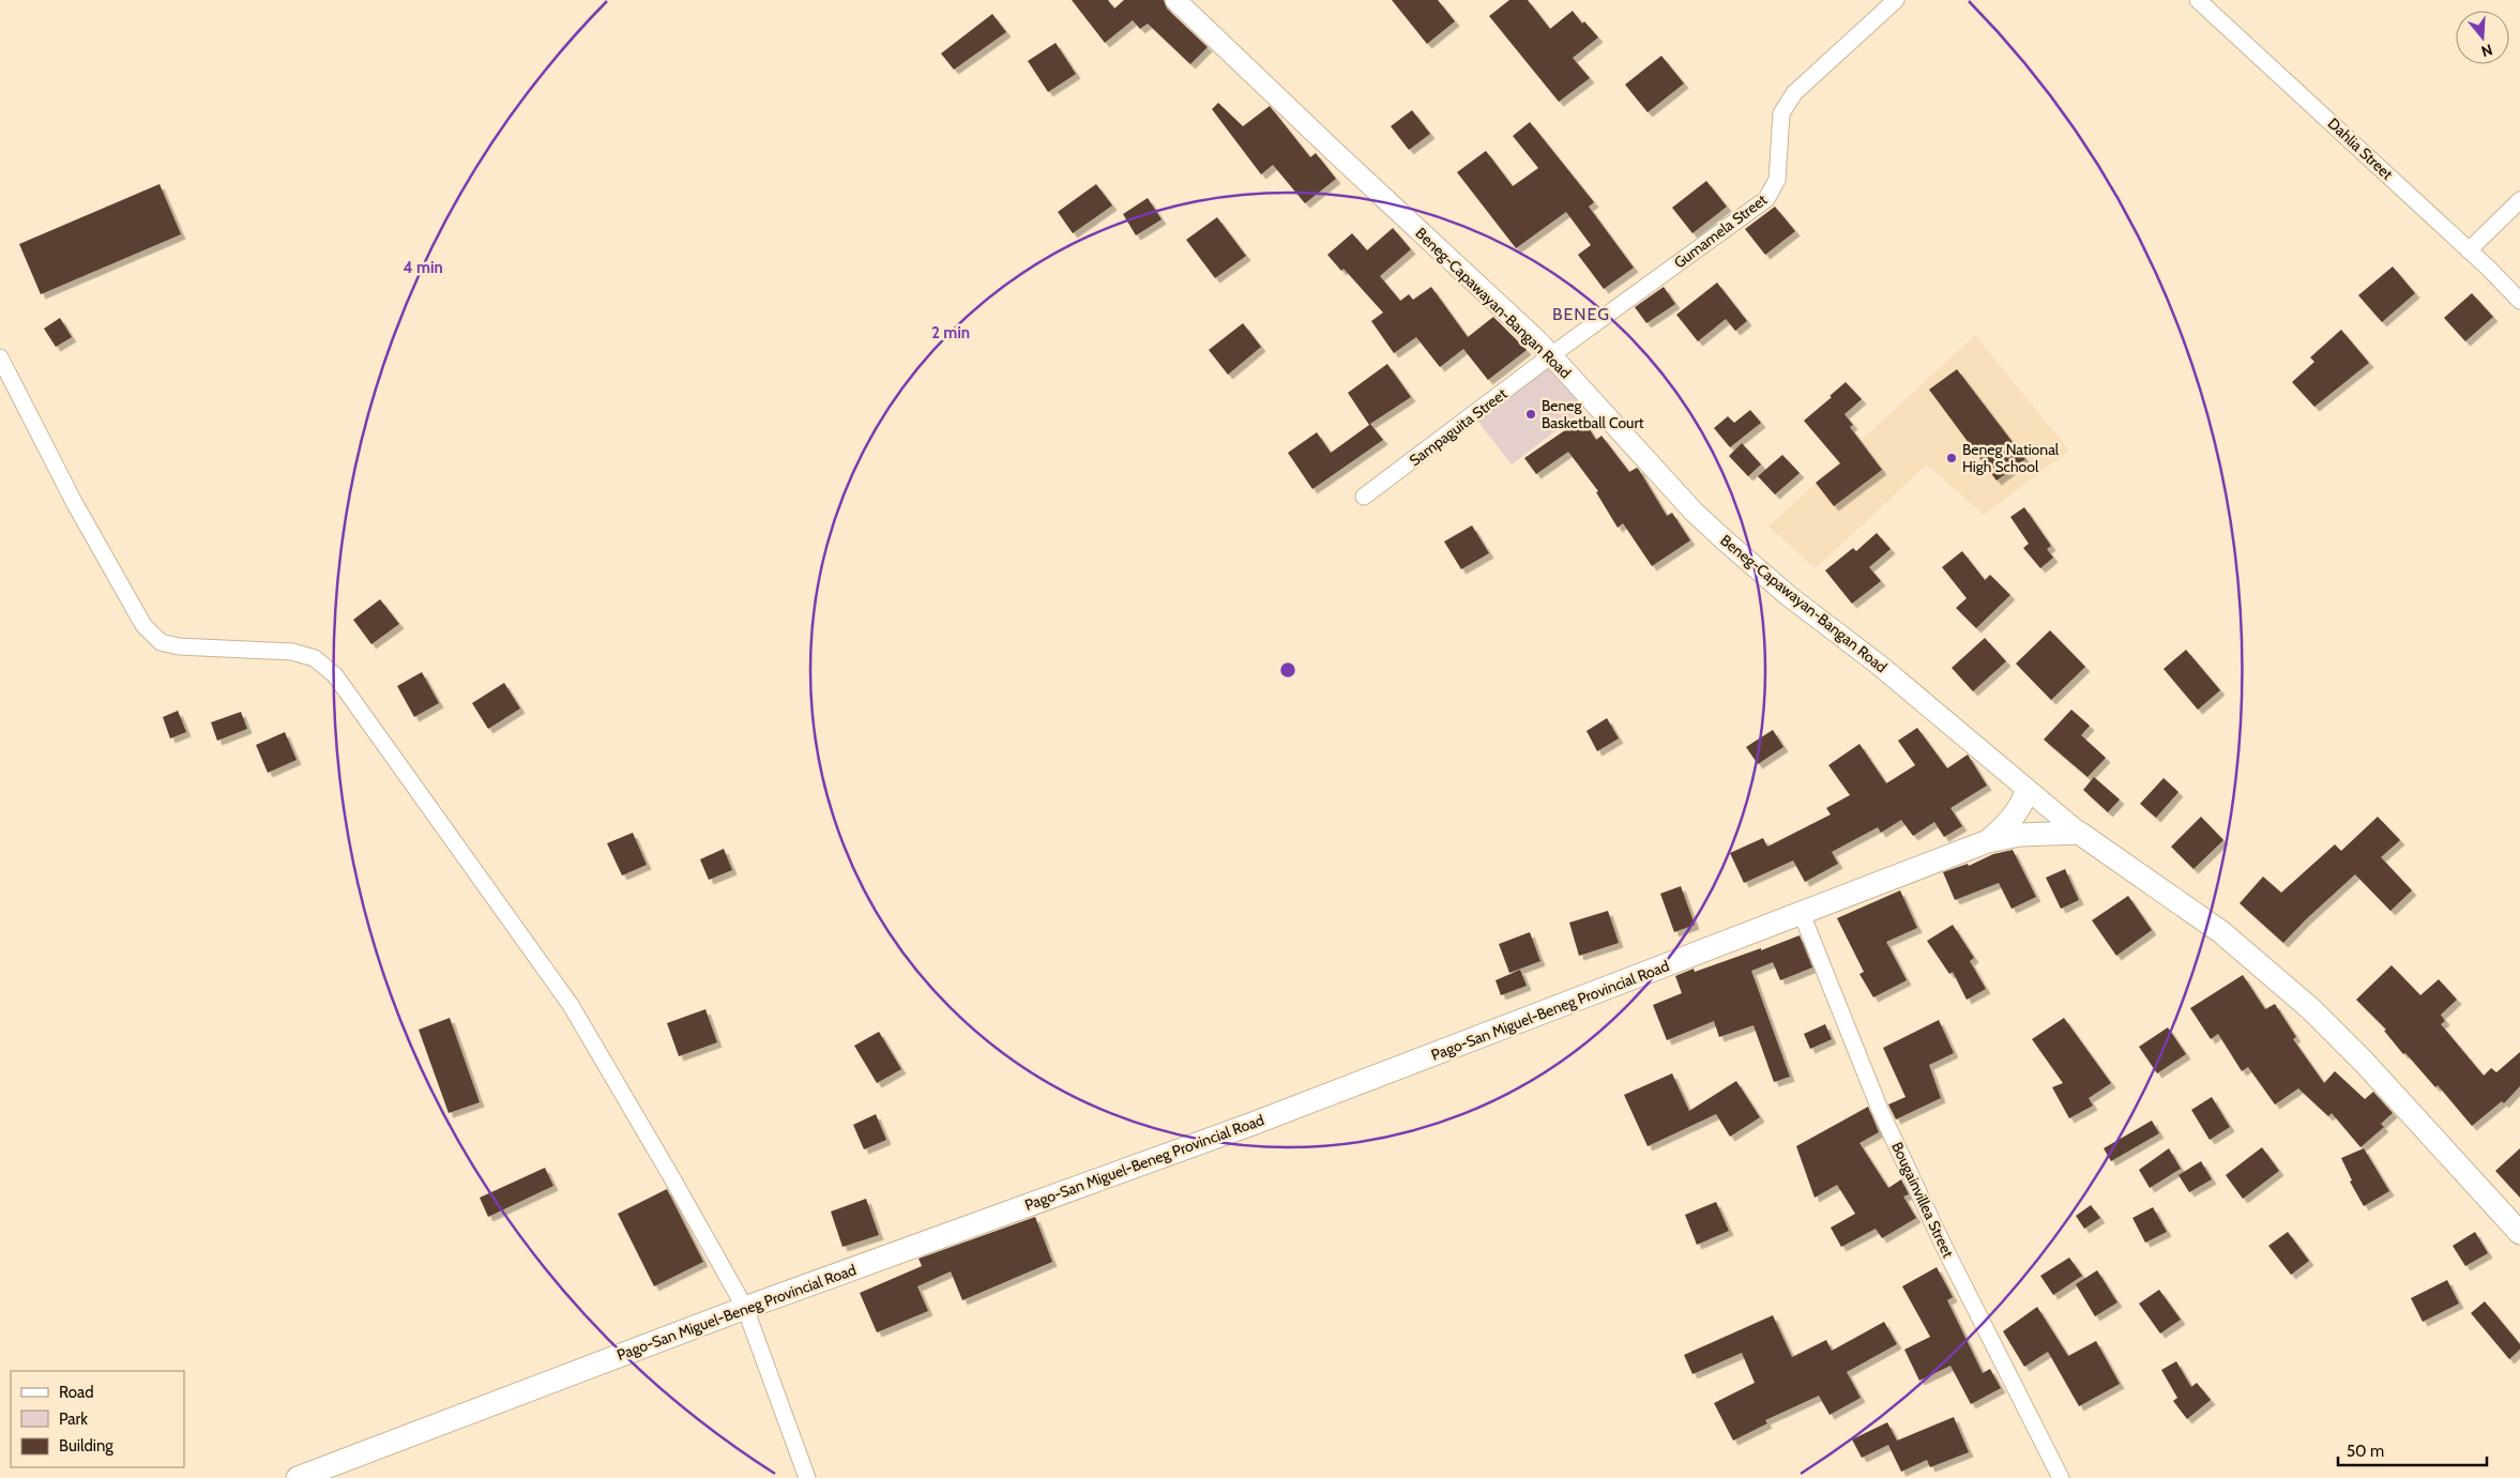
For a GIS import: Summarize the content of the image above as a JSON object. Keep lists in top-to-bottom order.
{
  "streets": {
    "main road": ["Pago-San Miguel-Beneg Provincial Road"],
    "street": [
      "Dahlia Street",
      "Gumamela Street",
      "Beneg-Capawayan-Bangan Road",
      "Sampaguita Street",
      "Bougainvillea Street"
    ]
  },
  "crossings": [
    ["Gumamela Street", "Beneg-Capawayan-Bangan Road"],
    ["Gumamela Street", "Sampaguita Street"],
    ["Beneg-Capawayan-Bangan Road", "Sampaguita Street"],
    ["Pago-San Miguel-Beneg Provincial Road", "Bougainvillea Street"]
  ],
  "districts": ["BENEG"],
  "places": ["Beneg Basketball Court", "Beneg National High School"],
  "legend": ["Road", "Park", "Building"],
  "scale_bar": "50 m",
  "north": "bottom",
  "rings": ["4 min", "2 min"]
}
